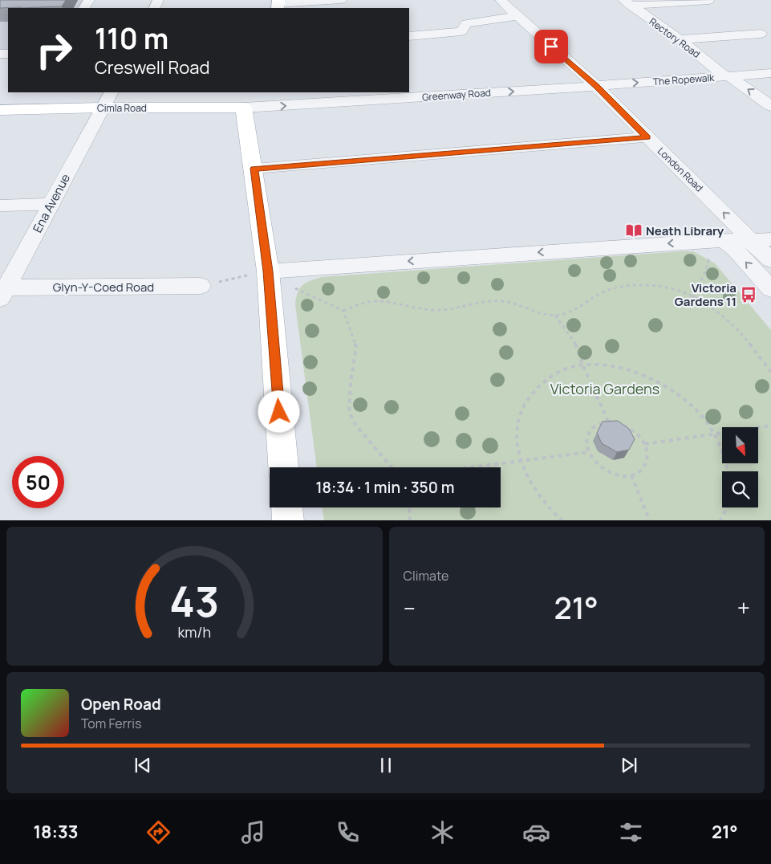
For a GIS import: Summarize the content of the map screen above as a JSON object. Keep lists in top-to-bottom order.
{
  "streets": {
    "main road": ["Cimla Road"],
    "street": [
      "Rectory Road",
      "The Ropewalk",
      "Greenway Road",
      "London Road",
      "Ena Avenue",
      "Glyn-Y-Coed Road"
    ]
  },
  "crossings": [
    ["Rectory Road", "The Ropewalk"],
    ["The Ropewalk", "Greenway Road"],
    ["The Ropewalk", "London Road"],
    ["Greenway Road", "Cimla Road"],
    ["Greenway Road", "London Road"],
    ["Cimla Road", "Ena Avenue"],
    ["Ena Avenue", "Glyn-Y-Coed Road"]
  ],
  "one_way": ["London Road"],
  "parks": ["Victoria Gardens"],
  "places": {
    "library": ["Neath Library"],
    "bus stop": ["Victoria Gardens 11"]
  },
  "north": "bottom right",
  "page": {
    "turn": ["110 m", "Creswell Road"],
    "limit": "50",
    "trip": "18:34 · 1 min · 350 m",
    "tile": "Climate",
    "heat": ["−", "21°", "+"],
    "song": ["Open Road", "Tom Ferris"],
    "tabs": ["18:33", "21°"],
    "gauge": ["43", "km/h"]
  }
}
